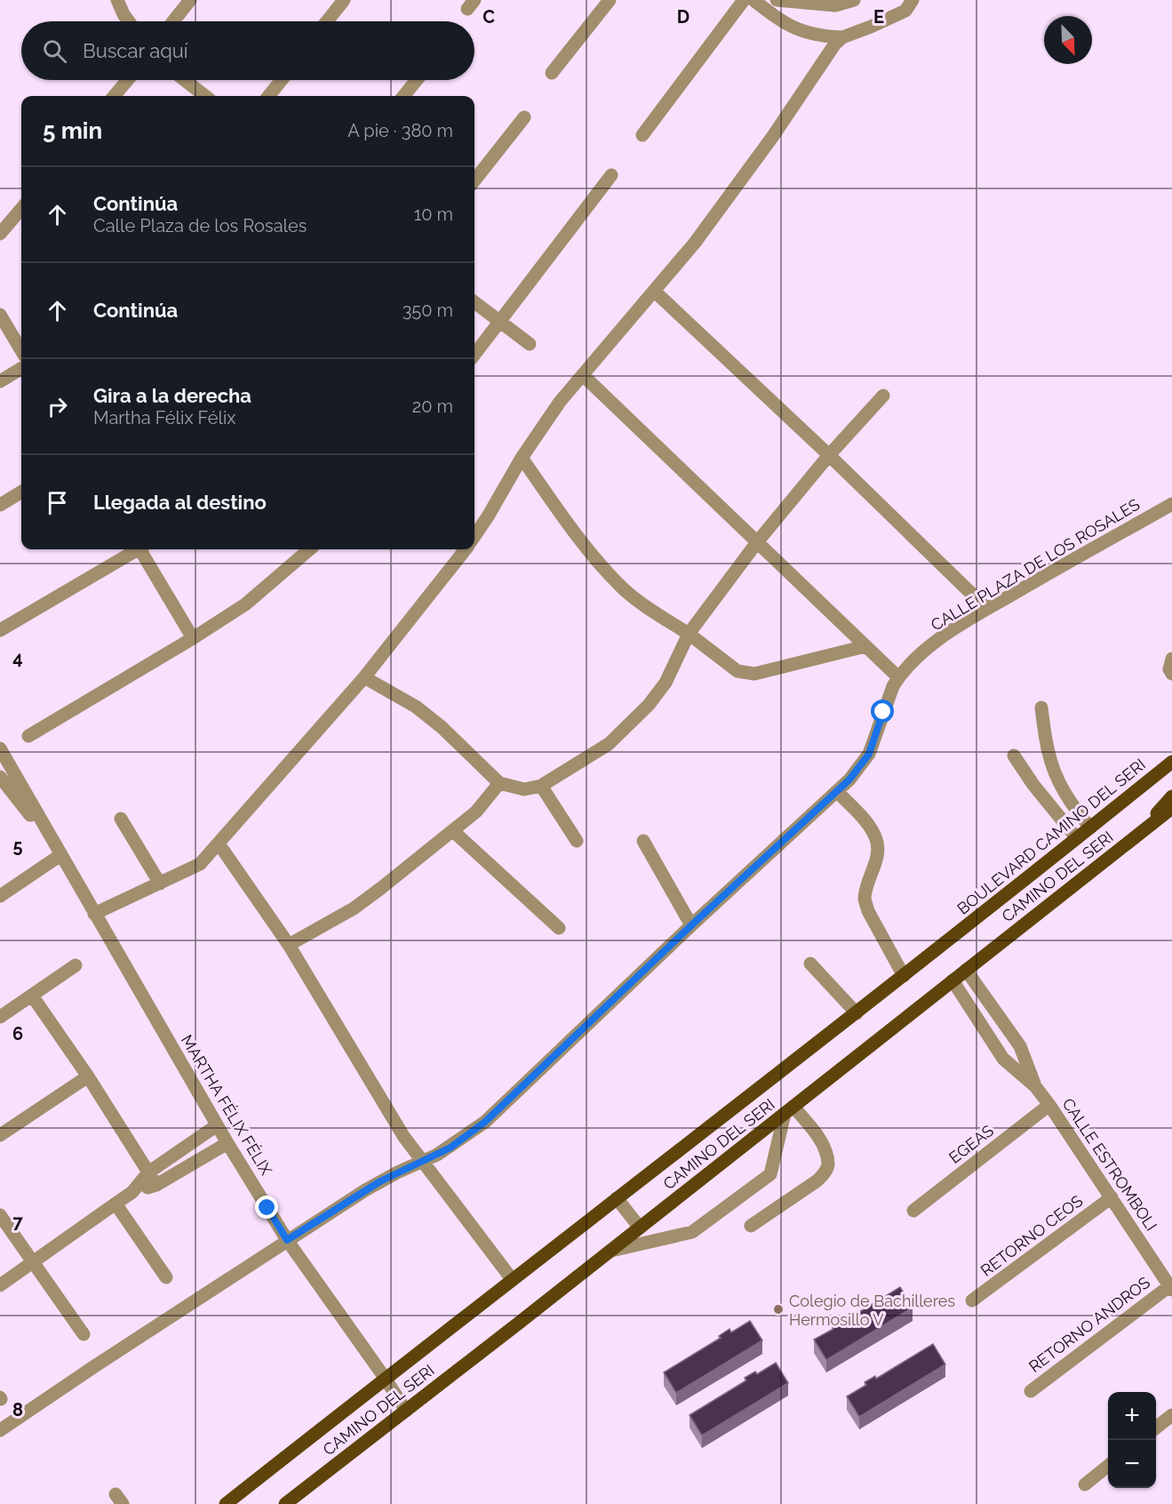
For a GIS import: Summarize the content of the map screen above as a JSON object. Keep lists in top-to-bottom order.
{
  "streets": {
    "main road": ["BOULEVARD CAMINO DEL SERI", "CAMINO DEL SERI"],
    "street": [
      "CALLE PLAZA DE LOS ROSALES",
      "MARTHA FÉLIX FÉLIX",
      "EGEAS",
      "CALLE ESTROMBOLI",
      "RETORNO CEOS",
      "RETORNO ANDROS"
    ]
  },
  "crossings": [
    ["CALLE PLAZA DE LOS ROSALES", "MARTHA FÉLIX FÉLIX"],
    ["BOULEVARD CAMINO DEL SERI", "CAMINO DEL SERI"],
    ["CAMINO DEL SERI", "MARTHA FÉLIX FÉLIX"],
    ["EGEAS", "CALLE ESTROMBOLI"],
    ["CALLE ESTROMBOLI", "RETORNO CEOS"],
    ["CALLE ESTROMBOLI", "RETORNO ANDROS"]
  ],
  "places": ["Colegio de Bachilleres Hermosillo V"],
  "north": "bottom right",
  "page": {
    "search": "Buscar aquí",
    "heading": ["5 min", "A pie · 380 m"],
    "list": [
      ["Continúa", "Calle Plaza de los Rosales", "10 m"],
      ["Continúa", "350 m"],
      ["Gira a la derecha", "Martha Félix Félix", "20 m"],
      "Llegada al destino"
    ],
    "map_buttons": ["+", "−"]
  },
  "grid": {
    "columns": ["C", "D", "E"],
    "rows": [
      "4",
      "5",
      "6",
      "7",
      "8"
    ]
  }
}
